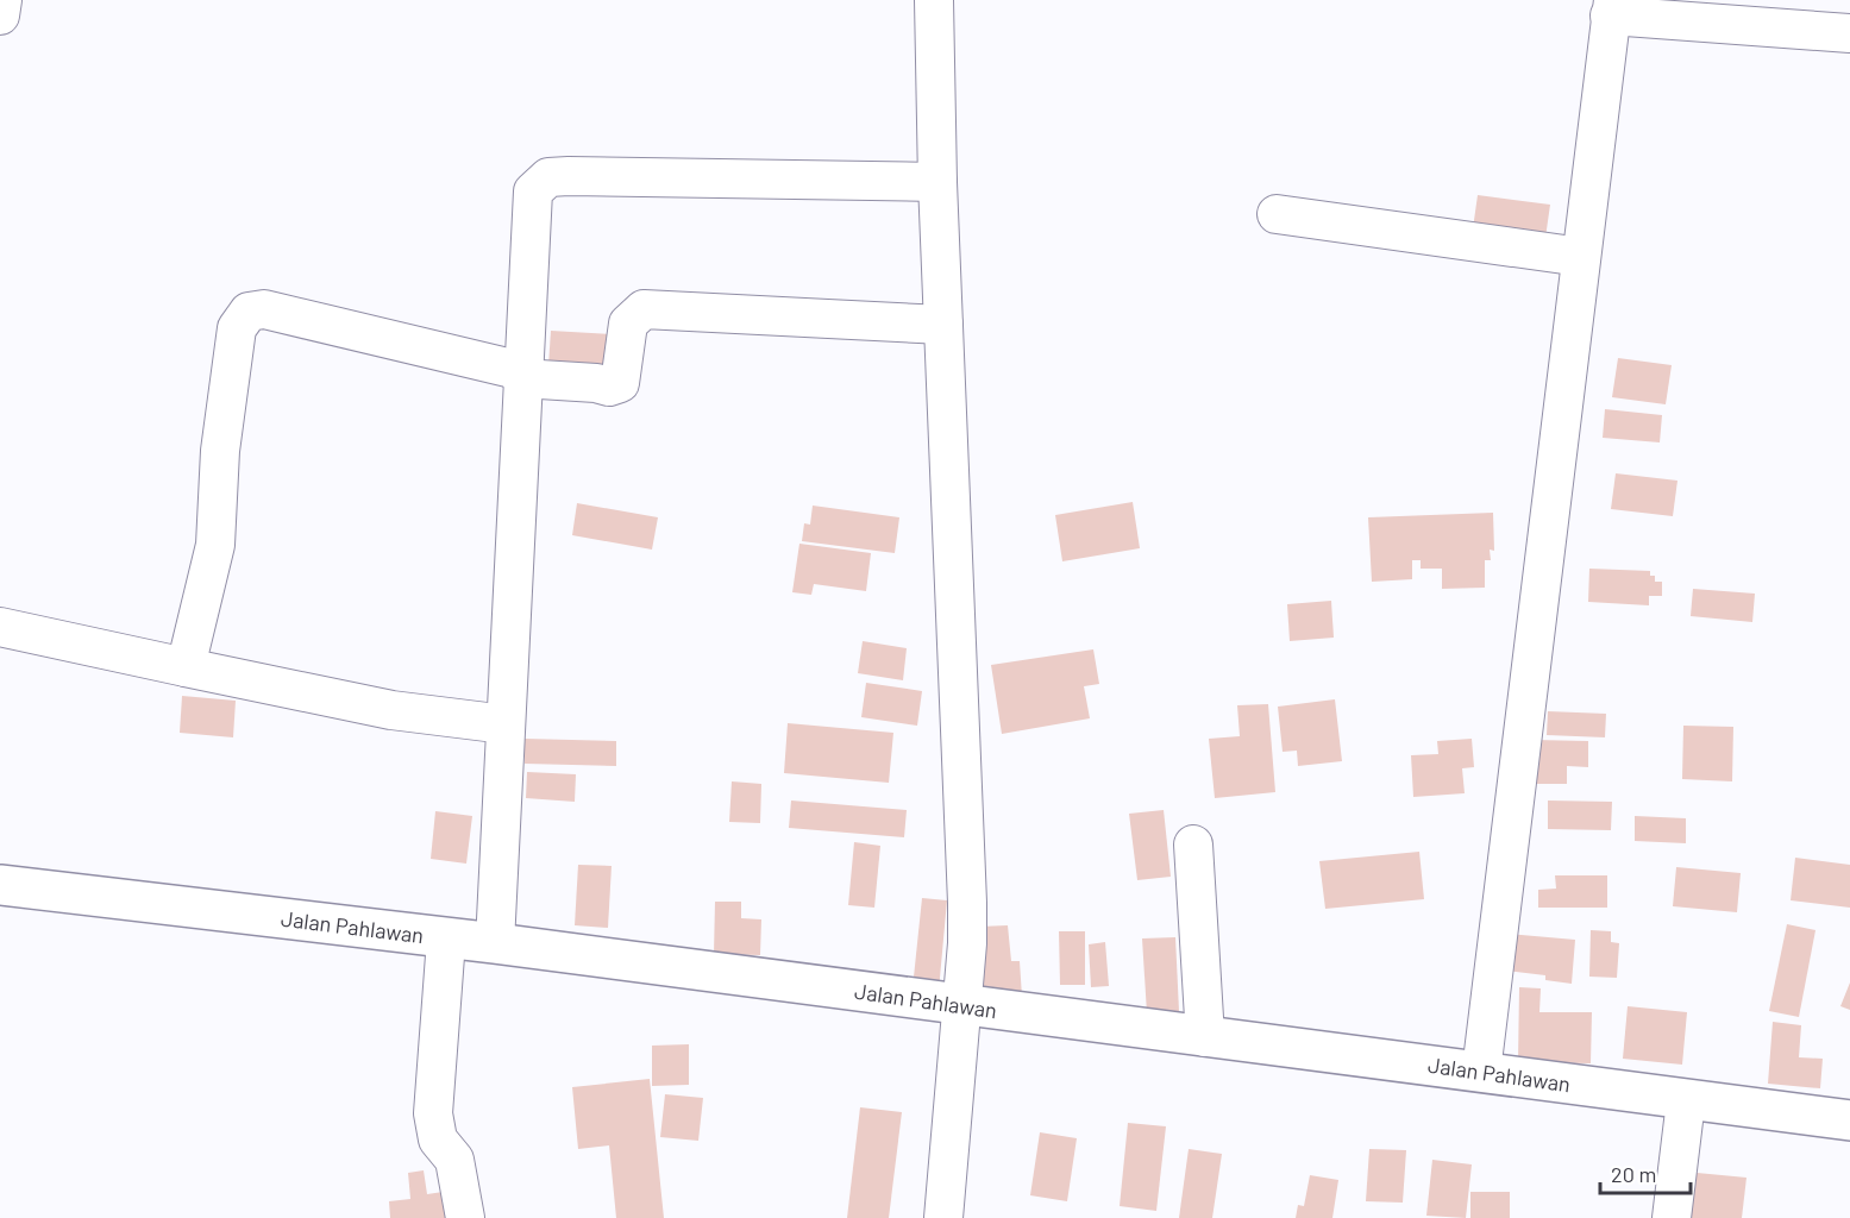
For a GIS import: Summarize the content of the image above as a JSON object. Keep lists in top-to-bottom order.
{
  "streets": {
    "highway": ["Jalan Pahlawan"]
  },
  "scale_bar": "20 m"
}
